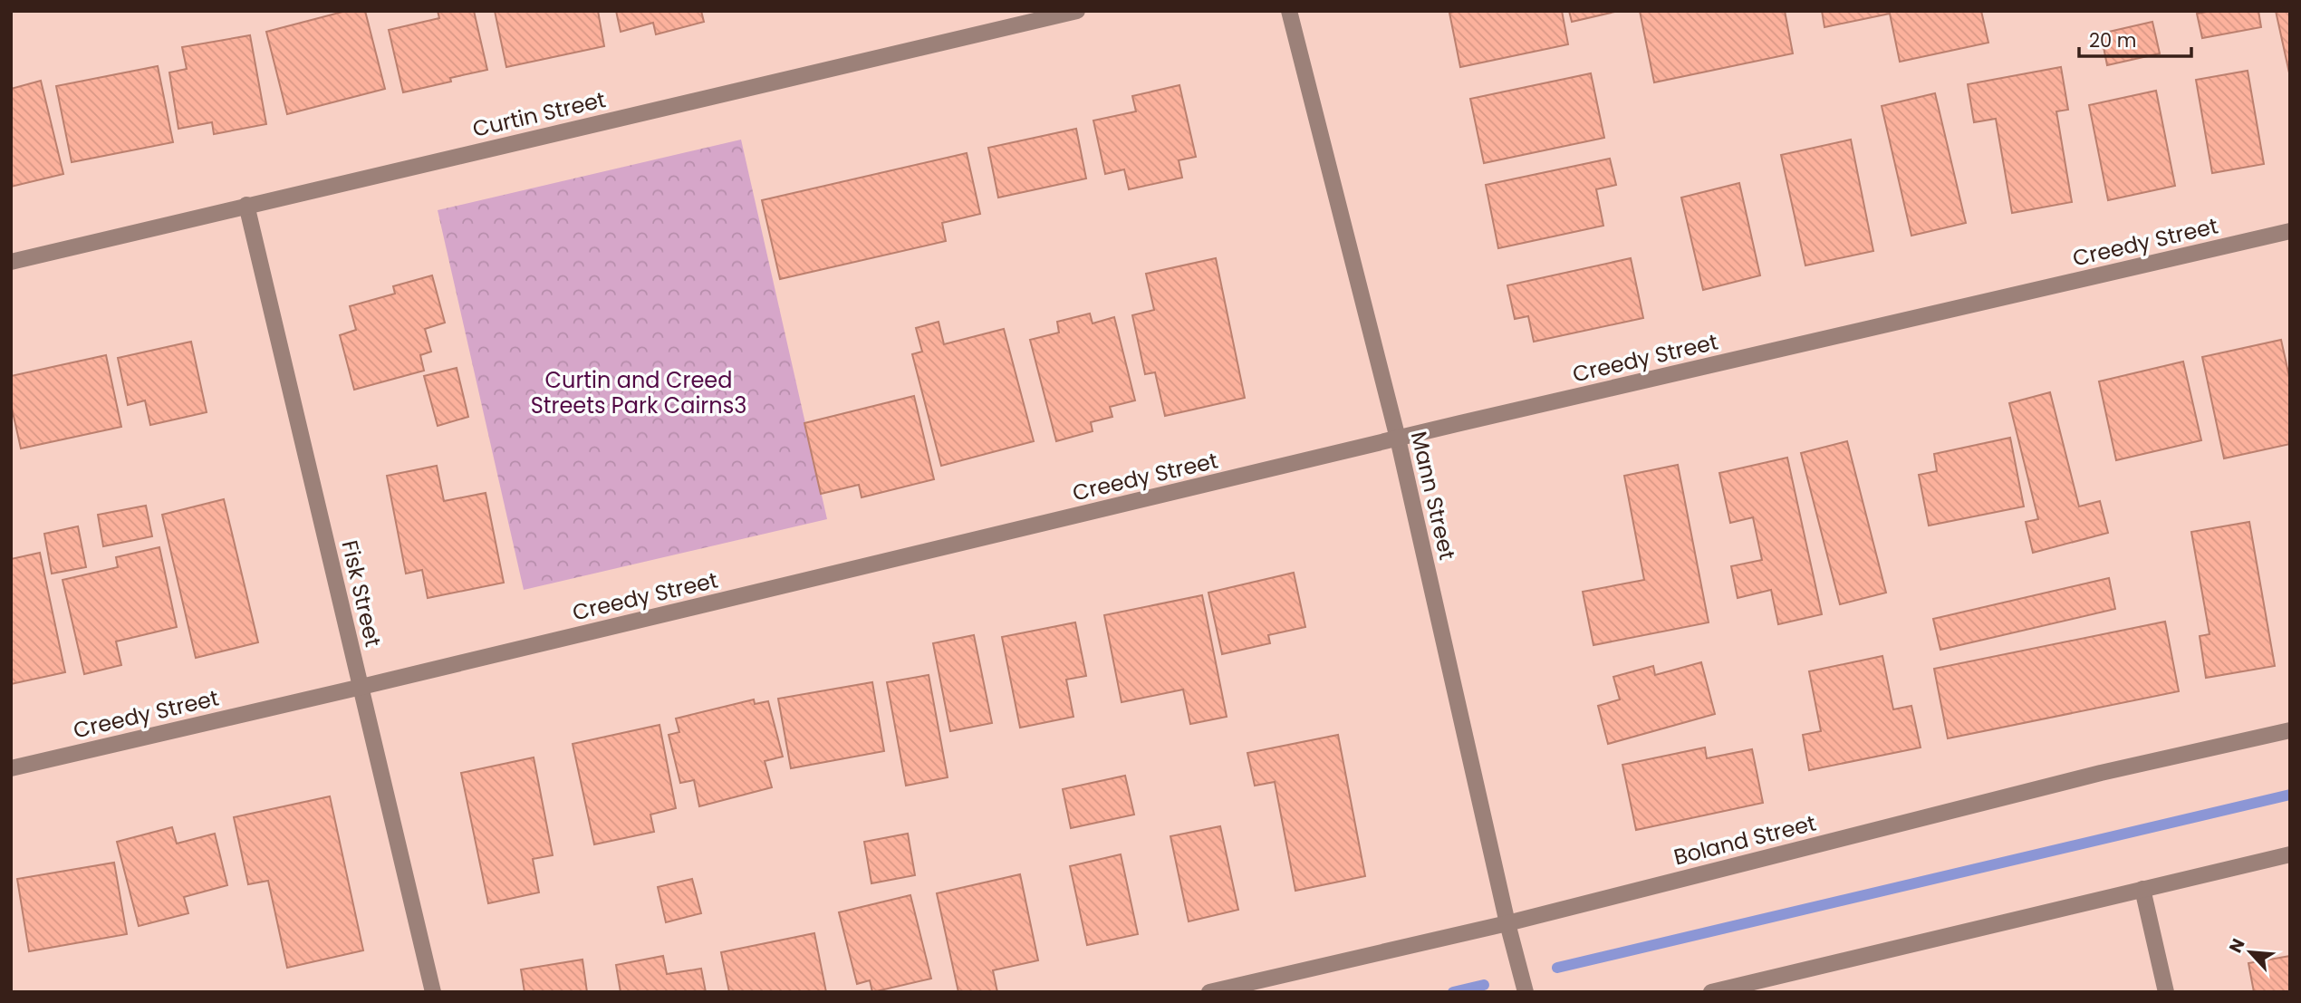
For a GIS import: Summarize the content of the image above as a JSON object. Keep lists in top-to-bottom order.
{
  "streets": {
    "street": [
      "Curtin Street",
      "Creedy Street",
      "Mann Street",
      "Fisk Street",
      "Boland Street"
    ]
  },
  "crossings": [
    ["Curtin Street", "Fisk Street"],
    ["Creedy Street", "Mann Street"],
    ["Creedy Street", "Fisk Street"],
    ["Mann Street", "Boland Street"]
  ],
  "parks": ["Curtin and Creed Streets Park Cairns3"],
  "scale_bar": "20 m",
  "north": "top left"
}
